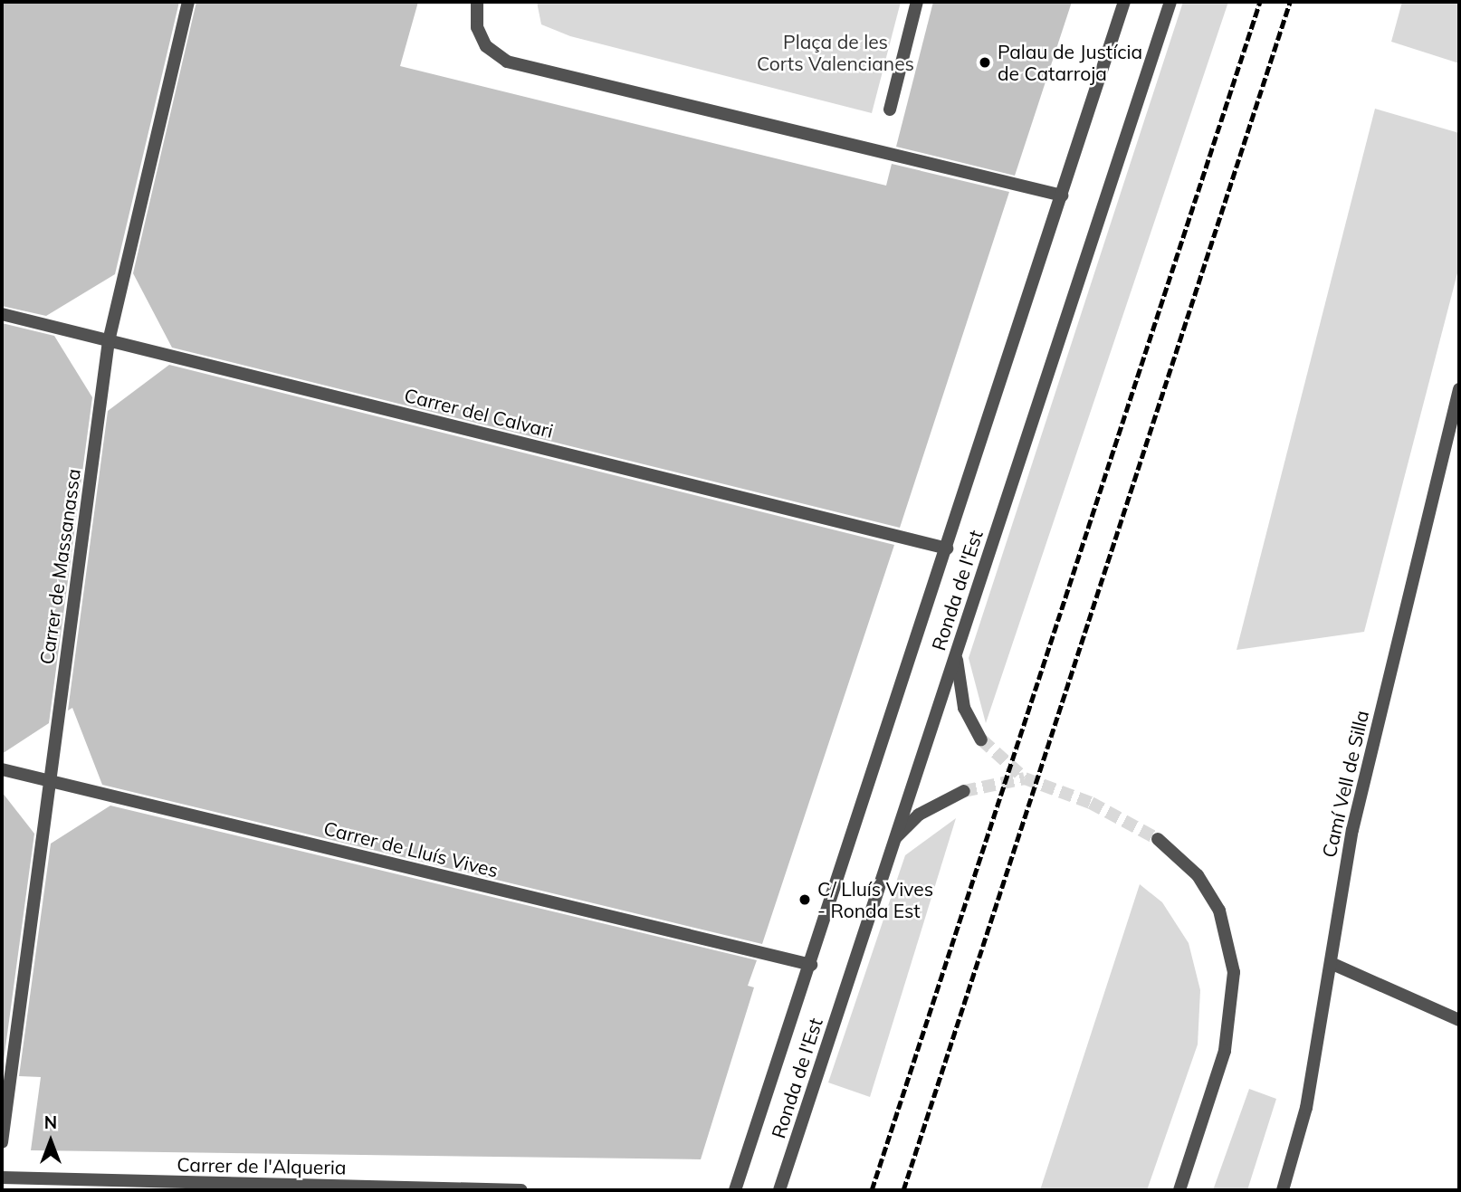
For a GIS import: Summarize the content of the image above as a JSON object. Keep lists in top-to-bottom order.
{
  "streets": {
    "street": [
      "Carrer del Calvari",
      "Carrer de Massanassa",
      "Ronda de l'Est",
      "Camí Vell de Silla",
      "Carrer de Lluís Vives",
      "Carrer de l'Alqueria"
    ]
  },
  "crossings": [
    ["Carrer del Calvari", "Carrer de Massanassa"],
    ["Carrer del Calvari", "Ronda de l'Est"],
    ["Carrer de Massanassa", "Carrer de Lluís Vives"],
    ["Ronda de l'Est", "Carrer de Lluís Vives"]
  ],
  "parks": ["Plaça de les Corts Valencianes"],
  "places": ["Palau de Justícia de Catarroja", "C/ Lluís Vives - Ronda Est"],
  "north": "top"
}
